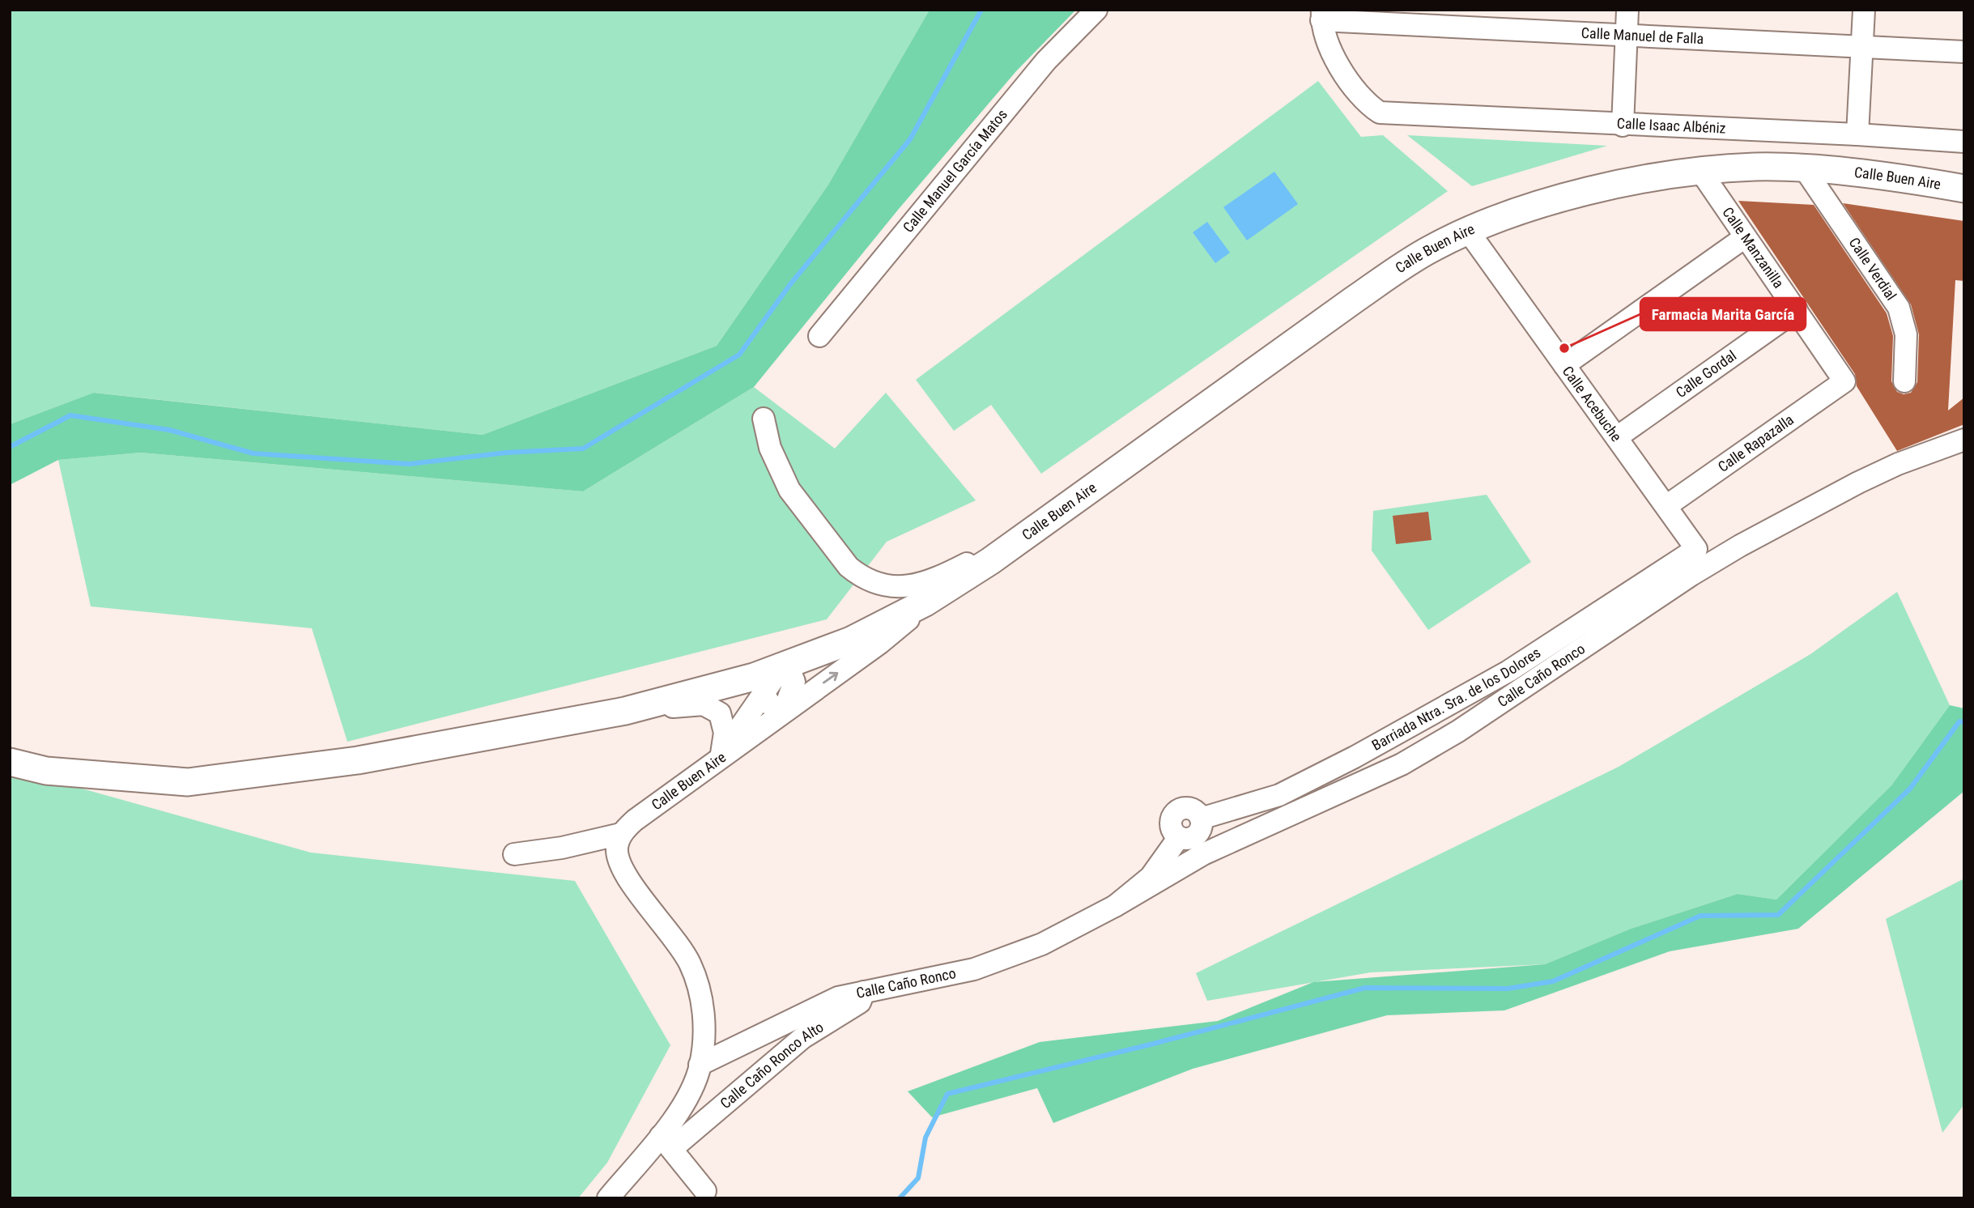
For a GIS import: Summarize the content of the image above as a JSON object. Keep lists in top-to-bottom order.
{
  "streets": {
    "main road": ["Calle Buen Aire"],
    "street": [
      "Calle Manuel de Falla",
      "Calle Isaac Albéniz",
      "Calle Manuel García Matos",
      "Calle Manzanilla",
      "Calle Verdial",
      "Calle Gordal",
      "Calle Acebuche",
      "Calle Rapazalla",
      "Calle Caño Ronco",
      "Barriada Ntra. Sra. de los Dolores",
      "Calle Caño Ronco Alto"
    ]
  },
  "crossings": [
    ["Calle Manuel de Falla", "Calle Isaac Albéniz"],
    ["Calle Buen Aire", "Calle Manzanilla"],
    ["Calle Buen Aire", "Calle Verdial"],
    ["Calle Buen Aire", "Calle Acebuche"],
    ["Calle Buen Aire", "Calle Caño Ronco Alto"],
    ["Calle Manzanilla", "Calle Gordal"],
    ["Calle Manzanilla", "Calle Rapazalla"],
    ["Calle Gordal", "Calle Acebuche"],
    ["Calle Acebuche", "Calle Rapazalla"],
    ["Calle Acebuche", "Barriada Ntra. Sra. de los Dolores"],
    ["Calle Caño Ronco", "Barriada Ntra. Sra. de los Dolores"],
    ["Calle Caño Ronco", "Calle Caño Ronco Alto"]
  ],
  "places": ["Farmacia Marita García"]
}
